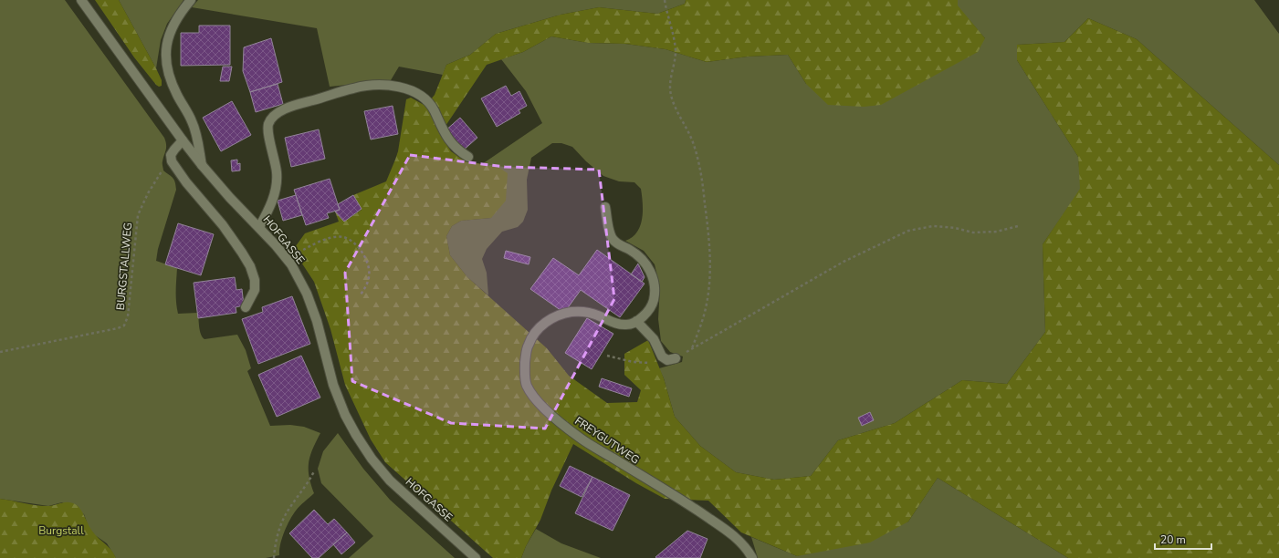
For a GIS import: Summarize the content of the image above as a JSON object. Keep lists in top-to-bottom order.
{
  "streets": {
    "main road": ["HOFGASSE", "FREYGUTWEG"],
    "path": ["BURGSTALLWEG"]
  },
  "parks": ["Burgstall"],
  "scale_bar": "20 m"
}
